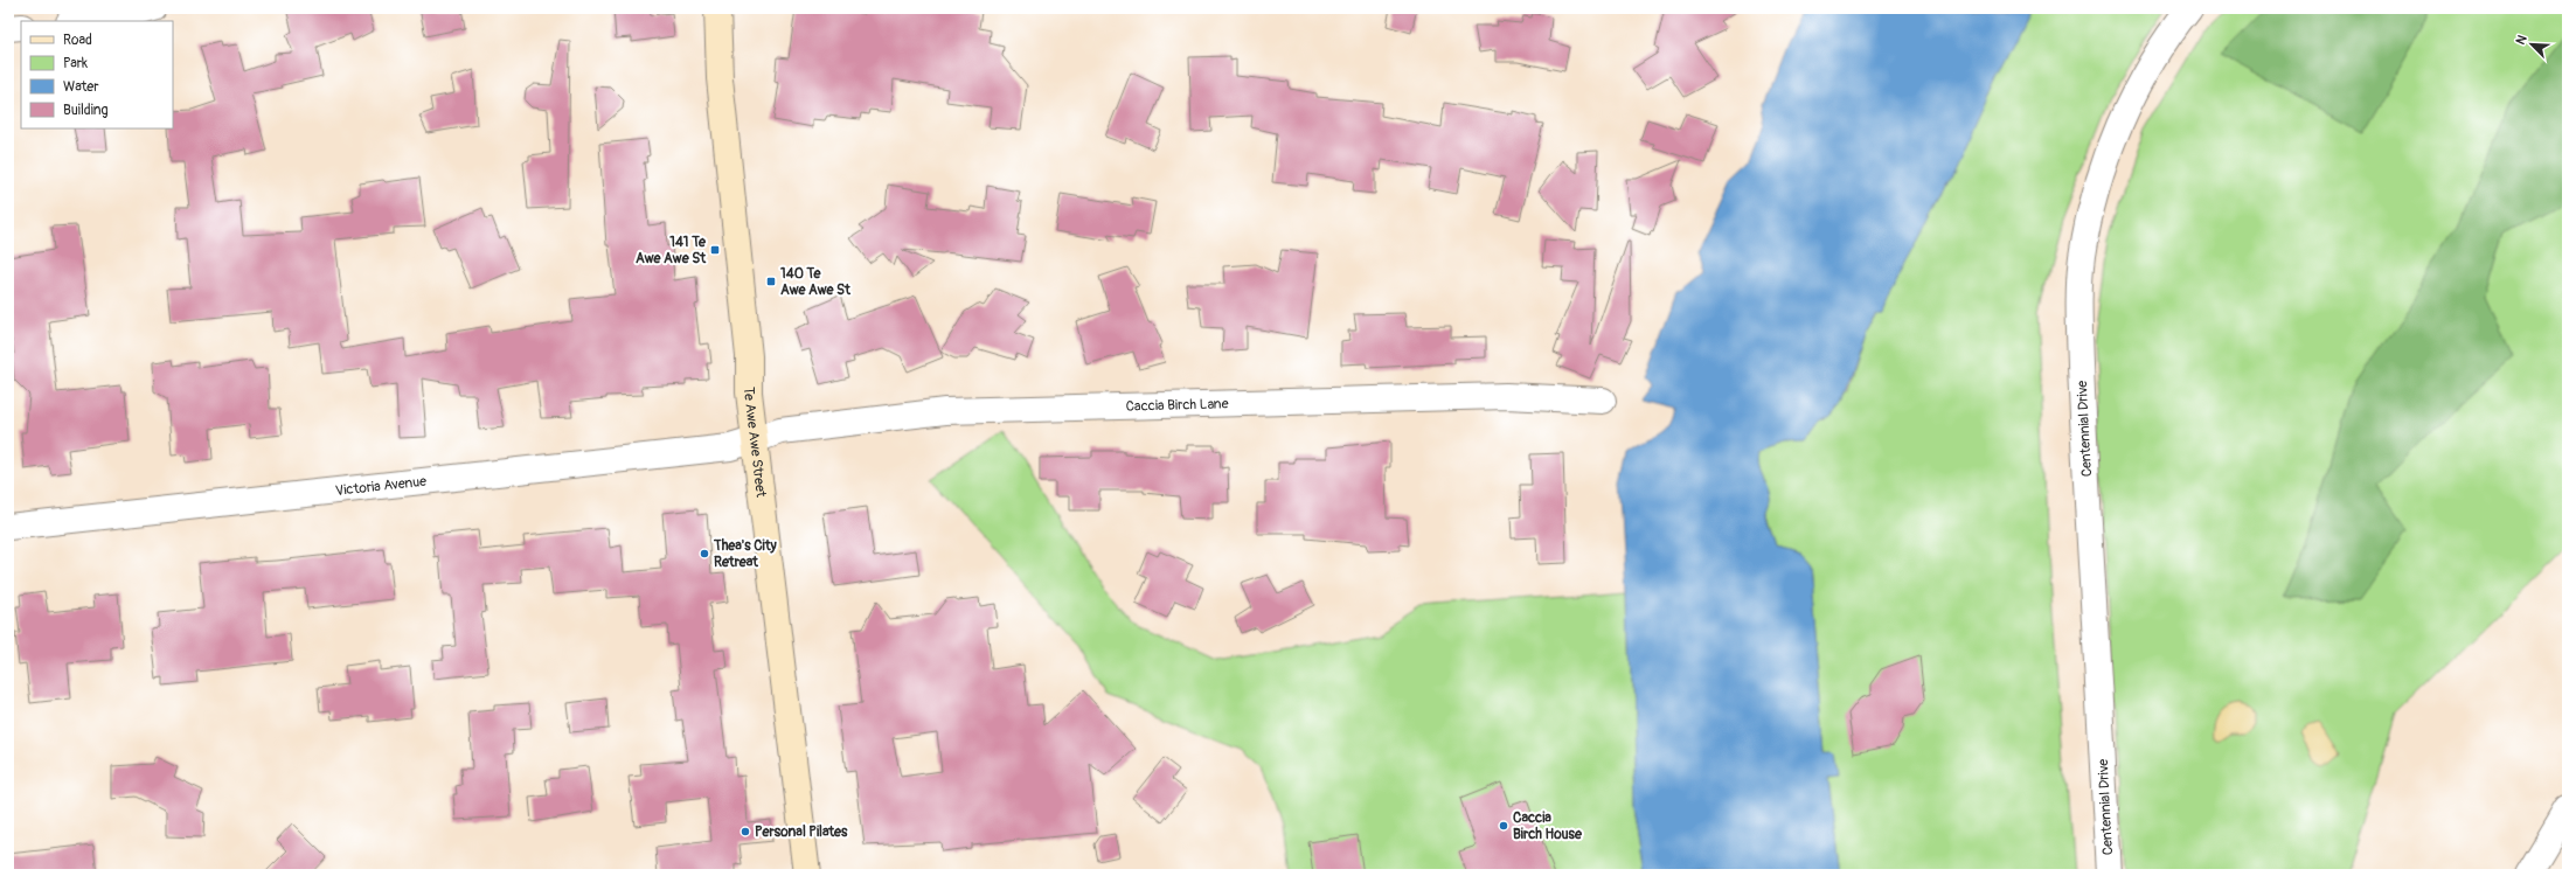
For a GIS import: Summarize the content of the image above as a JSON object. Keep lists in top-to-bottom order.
{
  "streets": {
    "main road": ["Te Awe Awe Street"],
    "street": ["Caccia Birch Lane", "Centennial Drive", "Victoria Avenue"]
  },
  "crossings": [
    ["Caccia Birch Lane", "Te Awe Awe Street"],
    ["Caccia Birch Lane", "Victoria Avenue"],
    ["Te Awe Awe Street", "Victoria Avenue"]
  ],
  "places": {
    "transit": ["141 Te Awe Awe St", "140 Te Awe Awe St"],
    "other": ["Thea's City Retreat", "Caccia Birch House", "Personal Pilates"]
  },
  "legend": [
    "Road",
    "Park",
    "Water",
    "Building"
  ],
  "north": "top left"
}
